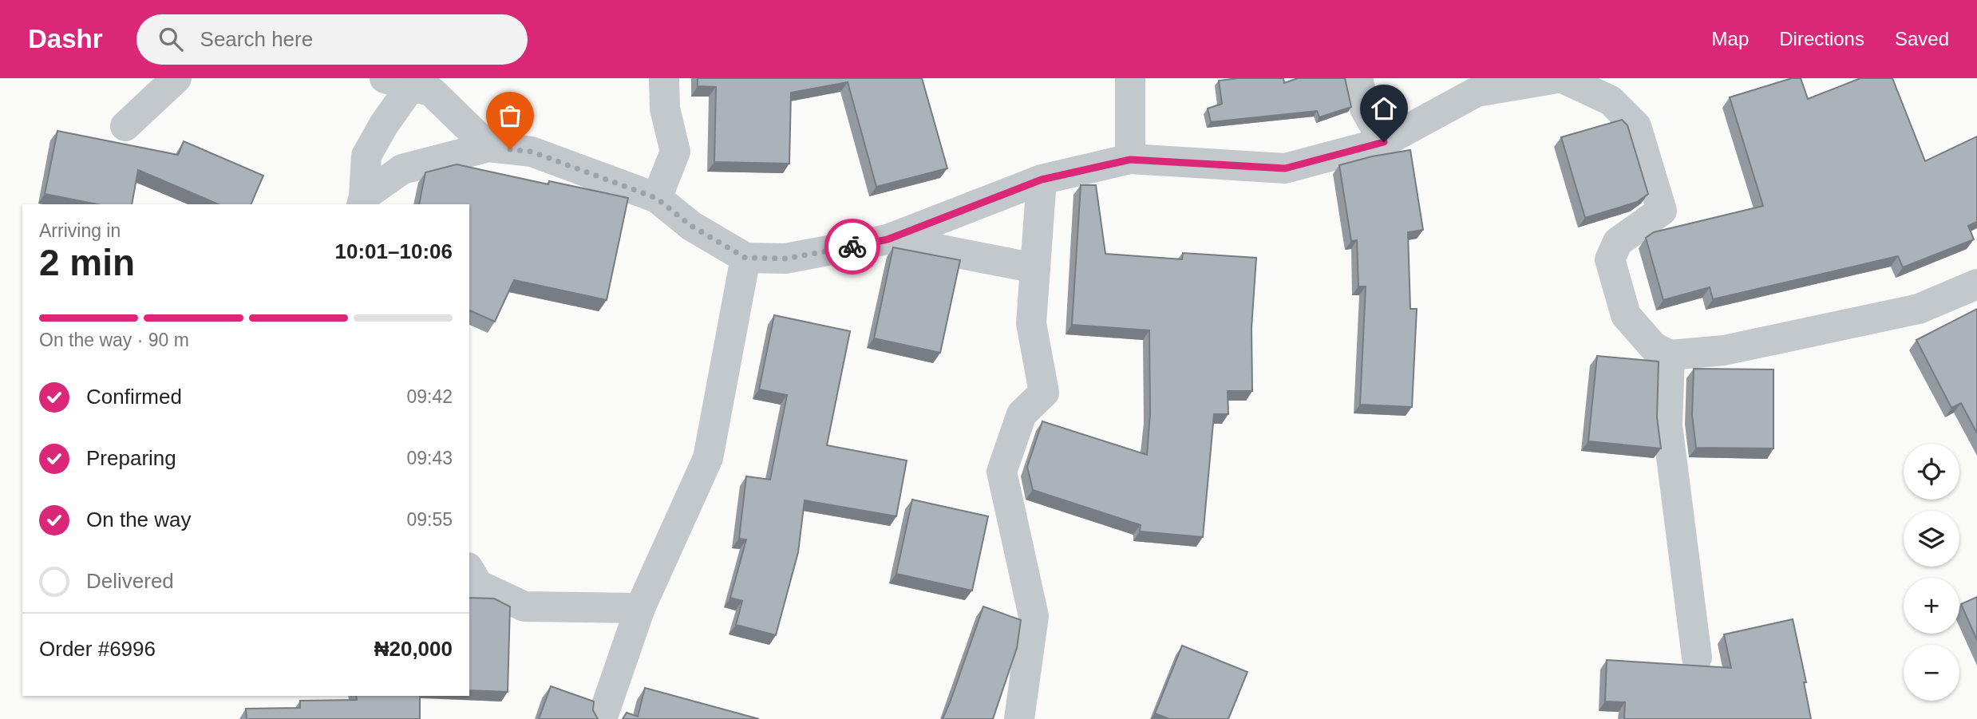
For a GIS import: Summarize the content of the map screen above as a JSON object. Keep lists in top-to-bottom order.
{
  "page": {
    "header": "Dashr",
    "search": "Search here",
    "nav": ["Map", "Directions", "Saved"],
    "heading": ["2 min", "Arriving in", "10:01–10:06"],
    "panel": ["Order #6996", "₦20,000"],
    "bar": "On the way · 90 m",
    "list": [
      ["Confirmed", "09:42"],
      ["Preparing", "09:43"],
      ["On the way", "09:55"],
      "Delivered"
    ],
    "map_buttons": ["+", "−"]
  }
}
